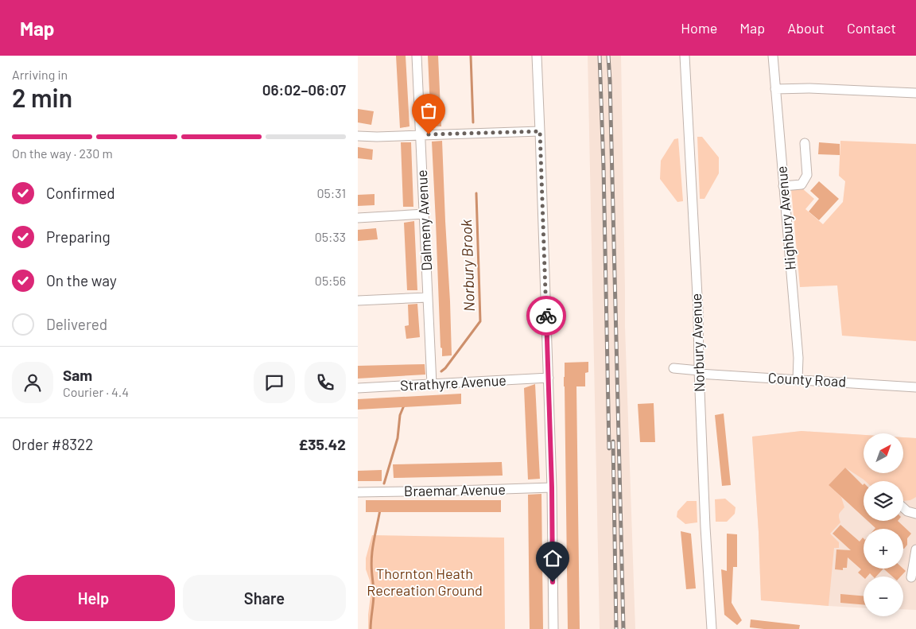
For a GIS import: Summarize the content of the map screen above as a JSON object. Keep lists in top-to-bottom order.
{
  "streets": {
    "street": [
      "Highbury Avenue",
      "Dalmeny Avenue",
      "Norbury Avenue",
      "County Road",
      "Strathyre Avenue",
      "Braemar Avenue"
    ]
  },
  "crossings": [
    ["Highbury Avenue", "County Road"],
    ["Dalmeny Avenue", "Strathyre Avenue"],
    ["Norbury Avenue", "County Road"]
  ],
  "water": ["Norbury Brook"],
  "parks": ["Thornton Heath Recreation Ground"],
  "north": "top right",
  "page": {
    "header": "Map",
    "nav": [
      "Home",
      "Map",
      "About",
      "Contact"
    ],
    "heading": ["2 min", "Arriving in", "06:02–06:07"],
    "panel": [
      "Sam",
      "Courier · 4.4",
      "Order #8322",
      "£35.42"
    ],
    "bar": "On the way · 230 m",
    "list": [
      ["Confirmed", "05:31"],
      ["Preparing", "05:33"],
      ["On the way", "05:56"],
      "Delivered"
    ],
    "map_buttons": ["+", "−"],
    "buttons": ["Help", "Share"]
  }
}
